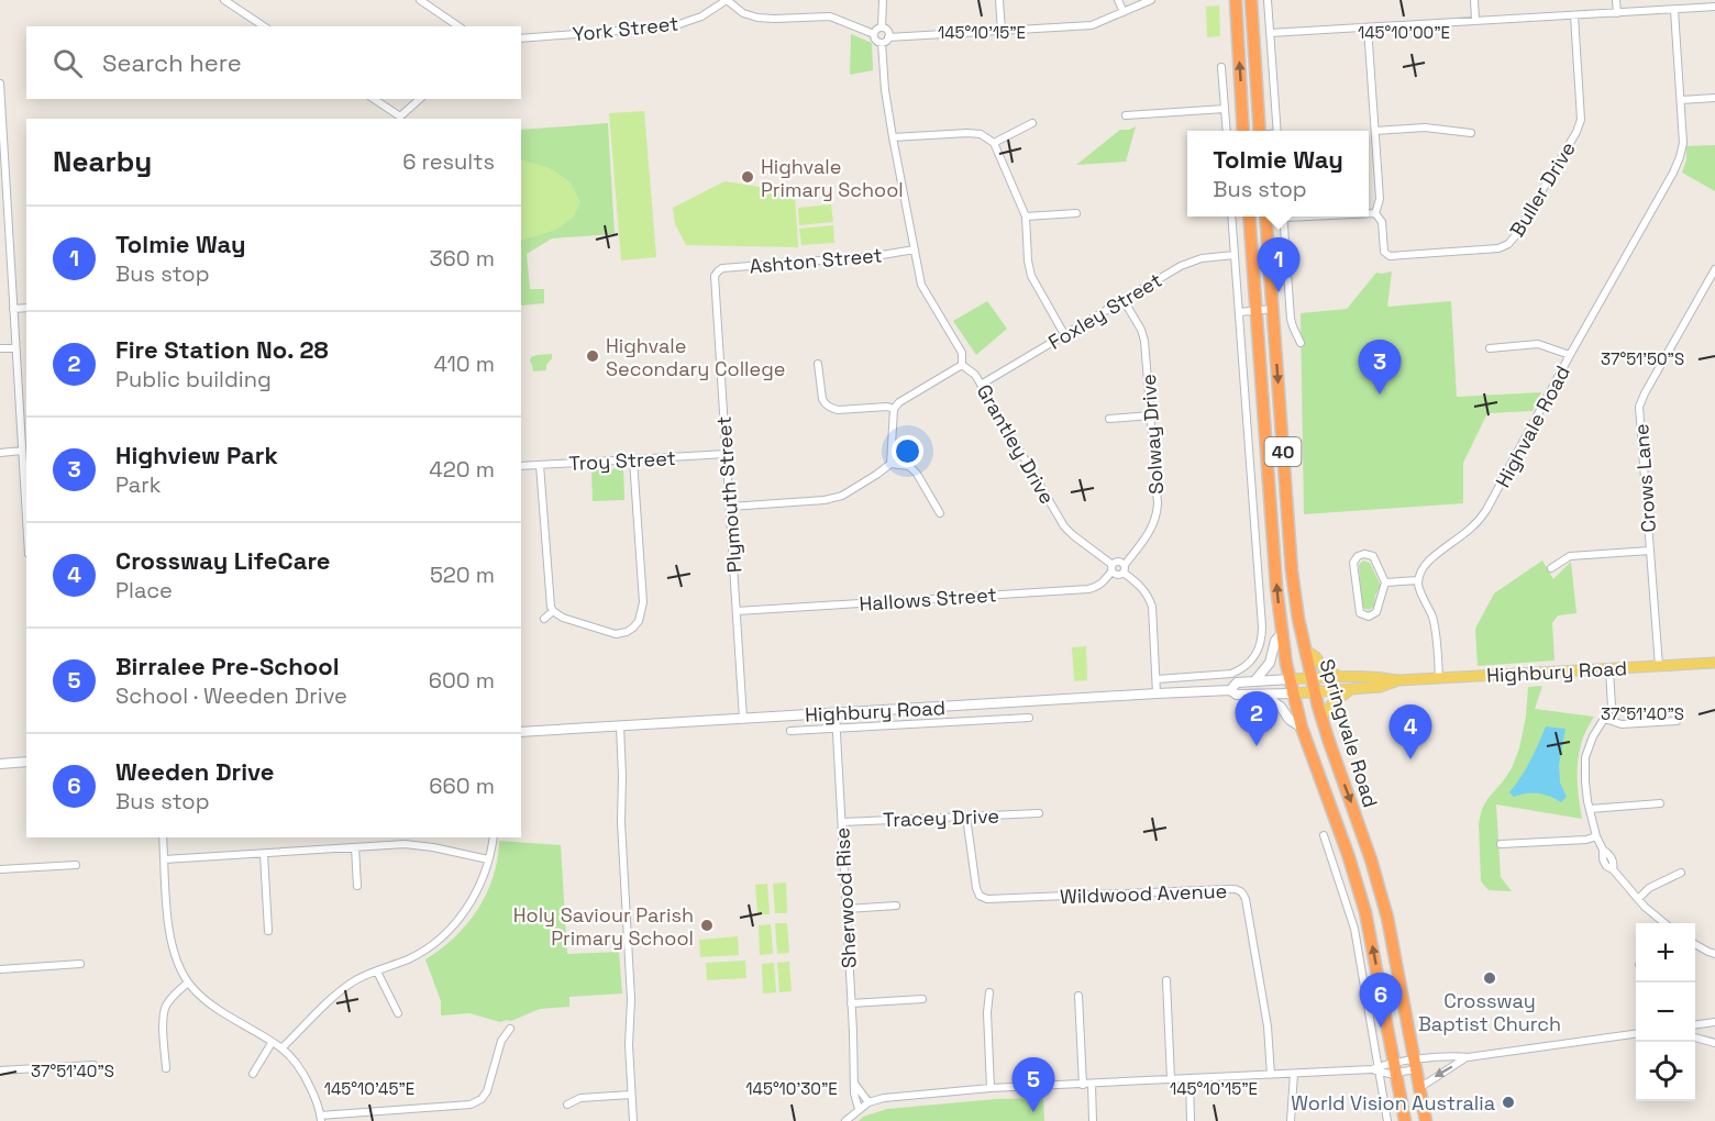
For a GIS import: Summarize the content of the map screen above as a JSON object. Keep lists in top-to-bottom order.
{
  "streets": {
    "highway": ["40", "Springvale Road"],
    "main road": ["Highbury Road"],
    "street": [
      "York Street",
      "Buller Drive",
      "Ashton Street",
      "Foxley Street",
      "Highvale Road",
      "Solway Drive",
      "Grantley Drive",
      "Troy Street",
      "Crows Lane",
      "Plymouth Street",
      "Hallows Street",
      "Tracey Drive",
      "Wildwood Avenue",
      "Sherwood Rise"
    ]
  },
  "crossings": [
    ["Ashton Street", "Grantley Drive"],
    ["Ashton Street", "Plymouth Street"],
    ["Foxley Street", "Solway Drive"],
    ["Foxley Street", "Grantley Drive"],
    ["Grantley Drive", "Hallows Street"],
    ["Troy Street", "Plymouth Street"],
    ["Crows Lane", "Highbury Road"],
    ["Plymouth Street", "Hallows Street"],
    ["Plymouth Street", "Highbury Road"],
    ["Highbury Road", "Springvale Road"],
    ["Highbury Road", "Sherwood Rise"],
    ["Tracey Drive", "Wildwood Avenue"],
    ["Tracey Drive", "Sherwood Rise"]
  ],
  "places": [
    "Highvale Primary School",
    "Highvale Secondary College",
    "Holy Saviour Parish Primary School",
    "Crossway Baptist Church",
    "World Vision Australia"
  ],
  "page": {
    "search": "Search here",
    "heading": ["Nearby", "6 results"],
    "popup": ["Tolmie Way", "Bus stop"],
    "list": [
      {
        "mark": "1",
        "name": "Tolmie Way",
        "note": "Bus stop",
        "value": "360 m"
      },
      {
        "mark": "2",
        "name": "Fire Station No. 28",
        "note": "Public building",
        "value": "410 m"
      },
      {
        "mark": "3",
        "name": "Highview Park",
        "note": "Park",
        "value": "420 m"
      },
      {
        "mark": "4",
        "name": "Crossway LifeCare",
        "note": "Place",
        "value": "520 m"
      },
      {
        "mark": "5",
        "name": "Birralee Pre-School",
        "note": "School · Weeden Drive",
        "value": "600 m"
      },
      {
        "mark": "6",
        "name": "Weeden Drive",
        "note": "Bus stop",
        "value": "660 m"
      }
    ],
    "pins": [
      "1",
      "3",
      "2",
      "4",
      "6",
      "5"
    ],
    "map_buttons": ["+", "−"]
  },
  "coordinates": [
    "145°10'15\"E",
    "145°10'00\"E",
    "37°51'50\"S",
    "37°51'40\"S",
    "145°10'45\"E",
    "145°10'30\"E"
  ]
}
